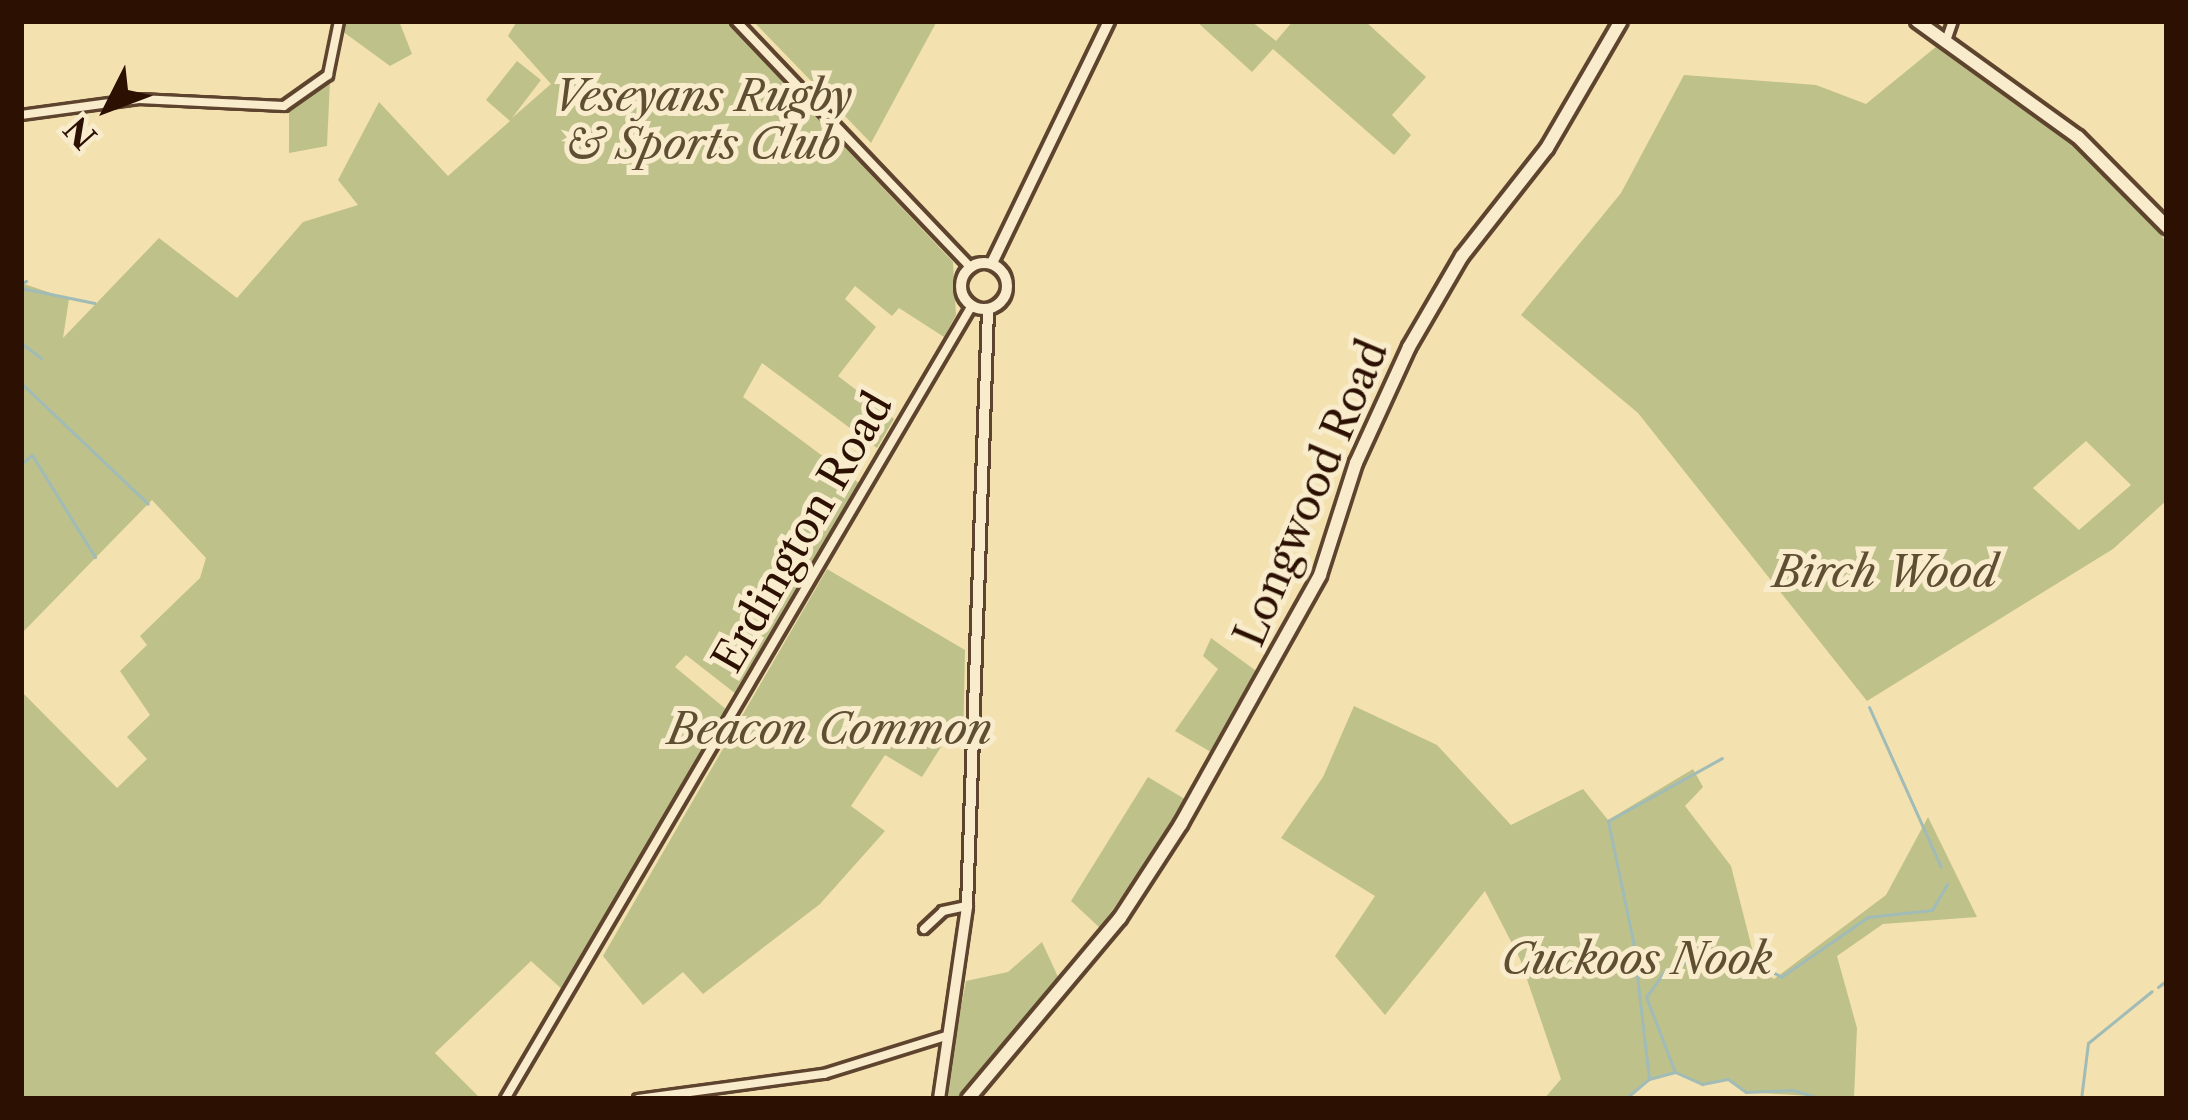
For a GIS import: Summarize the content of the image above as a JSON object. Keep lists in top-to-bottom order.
{
  "streets": {
    "main road": ["Longwood Road"],
    "street": ["Erdington Road"]
  },
  "parks": [
    "Veseyans Rugby & Sports Club",
    "Birch Wood",
    "Beacon Common",
    "Cuckoos Nook"
  ],
  "north": "bottom left"
}
